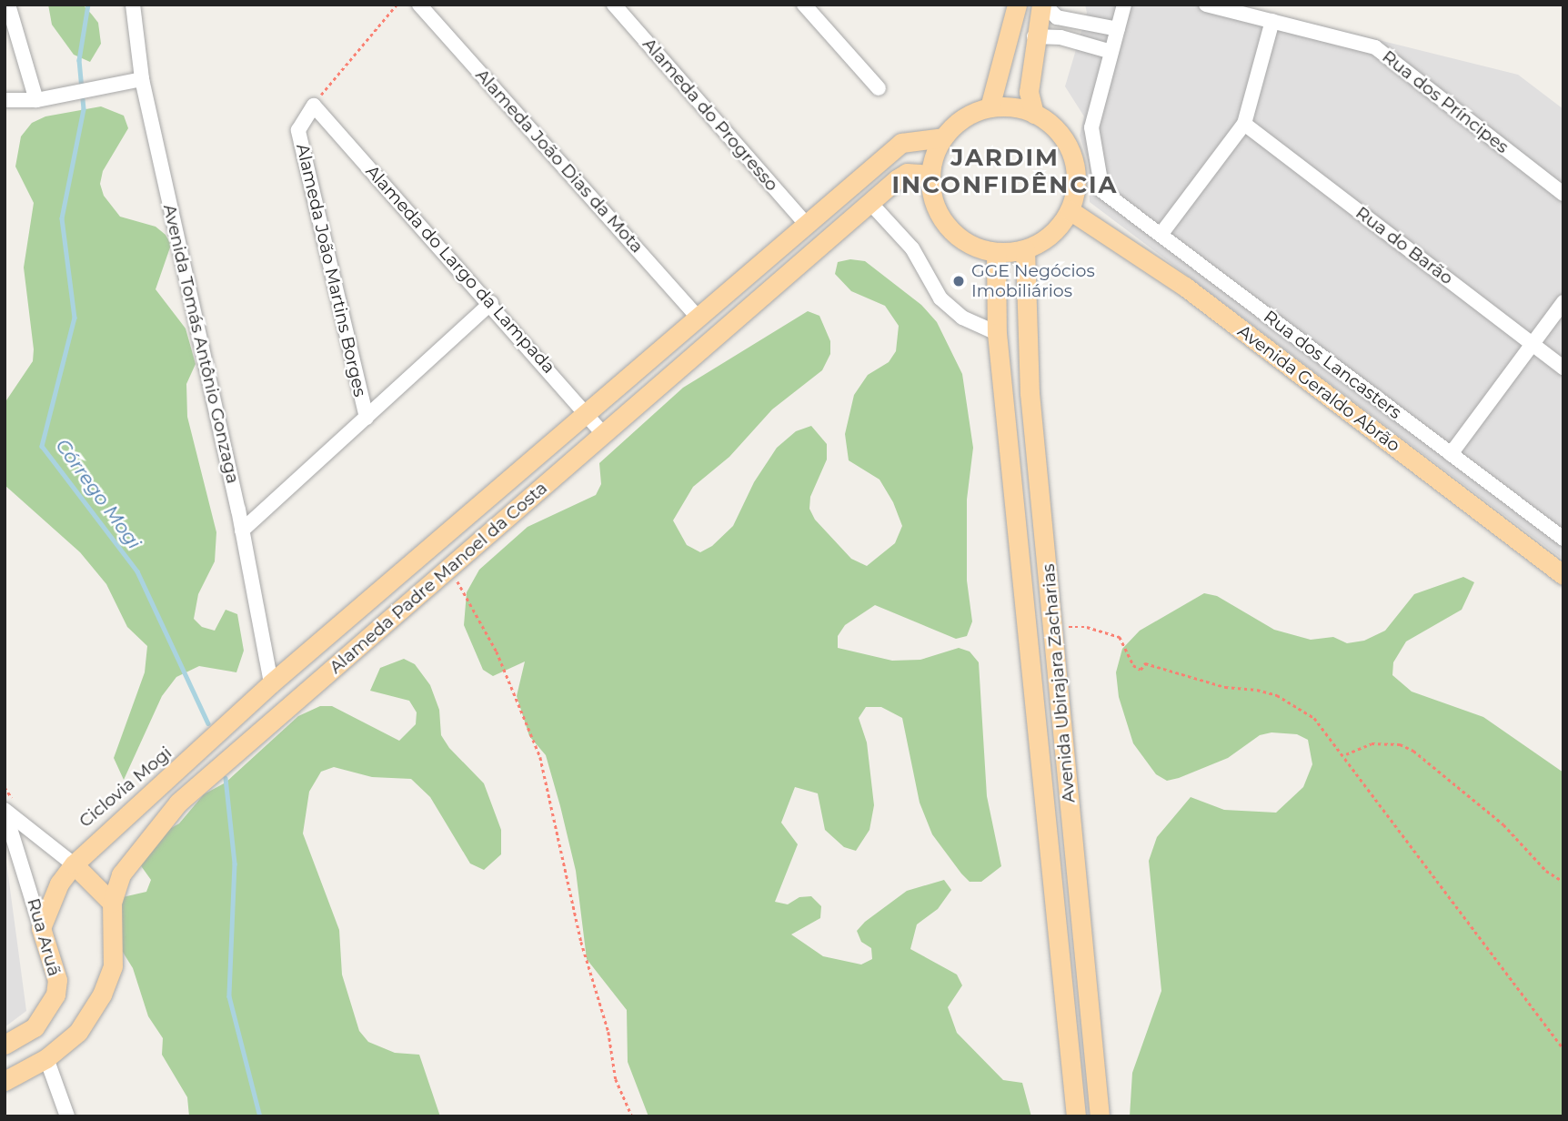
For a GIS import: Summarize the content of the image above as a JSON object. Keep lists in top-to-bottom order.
{
  "streets": {
    "main road": [
      "Avenida Geraldo Abrão",
      "Alameda Padre Manoel da Costa",
      "Avenida Ubirajara Zacharias",
      "Rua Aruã"
    ],
    "street": [
      "Rua dos Príncipes",
      "Alameda do Progresso",
      "Alameda João Dias da Mota",
      "Rua do Barão",
      "Alameda do Largo da Lampada",
      "Alameda João Martins Borges",
      "Avenida Tomás Antônio Gonzaga",
      "Rua dos Lancasters"
    ]
  },
  "crossings": [
    ["Alameda do Progresso", "Alameda Padre Manoel da Costa"],
    ["Alameda João Dias da Mota", "Alameda Padre Manoel da Costa"],
    ["Alameda do Largo da Lampada", "Alameda João Martins Borges"],
    ["Alameda do Largo da Lampada", "Alameda Padre Manoel da Costa"],
    ["Avenida Tomás Antônio Gonzaga", "Alameda Padre Manoel da Costa"],
    ["Avenida Geraldo Abrão", "Alameda Padre Manoel da Costa"],
    ["Avenida Geraldo Abrão", "Avenida Ubirajara Zacharias"],
    ["Alameda Padre Manoel da Costa", "Avenida Ubirajara Zacharias"],
    ["Alameda Padre Manoel da Costa", "Rua Aruã"]
  ],
  "districts": ["JARDIM INCONFIDÊNCIA"],
  "water": ["Córrego Mogi"],
  "places": ["GGE Negócios Imobiliários"]
}
